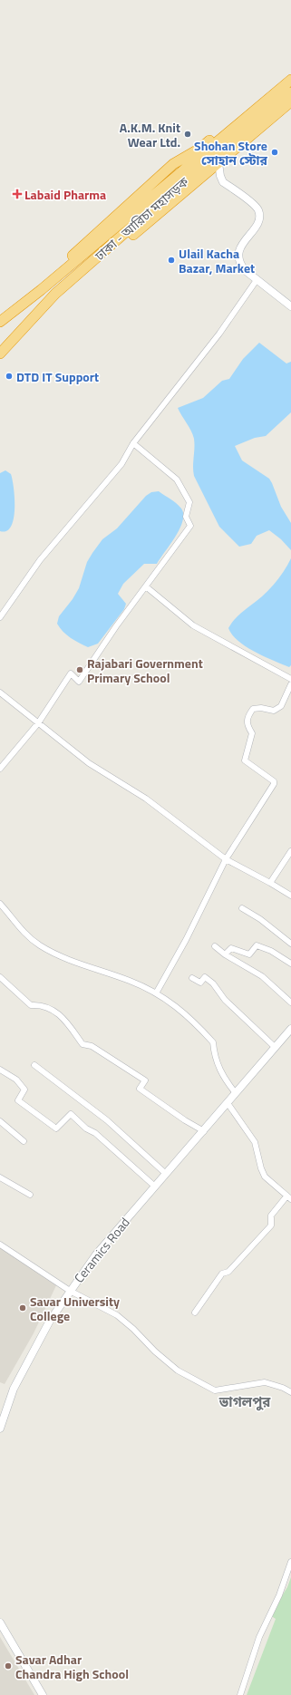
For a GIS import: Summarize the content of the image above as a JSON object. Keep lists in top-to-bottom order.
{
  "streets": {
    "highway": ["ঢাকা - আরিচা মহাসড়ক"],
    "street": ["Ceramics Road"]
  },
  "districts": ["ভাগলপুর"],
  "places": {
    "other": [
      "A.K.M. Knit Wear Ltd.",
      "Shohan Store সোহান স্টোর",
      "Ulail Kacha Bazar, Market",
      "DTD IT Support",
      "Rajabari Government Primary School",
      "Savar University College",
      "Savar Adhar Chandra High School"
    ],
    "health": ["Labaid Pharma"]
  }
}
